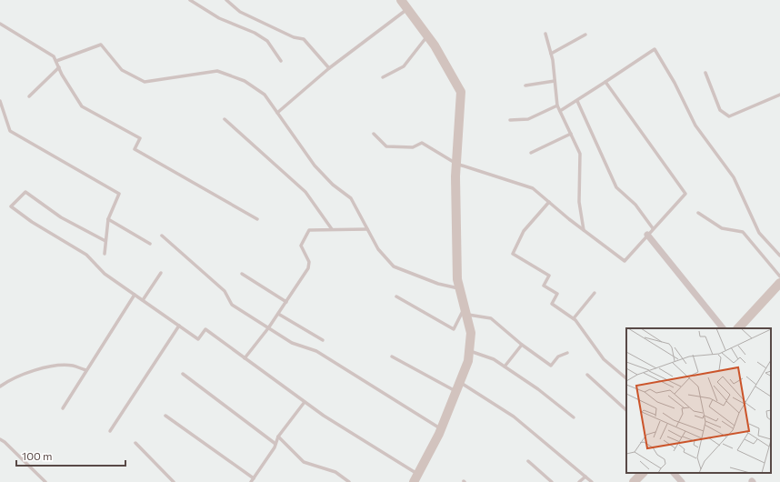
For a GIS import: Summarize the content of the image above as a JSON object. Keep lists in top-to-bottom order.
{
  "scale_bar": "100 m"
}
